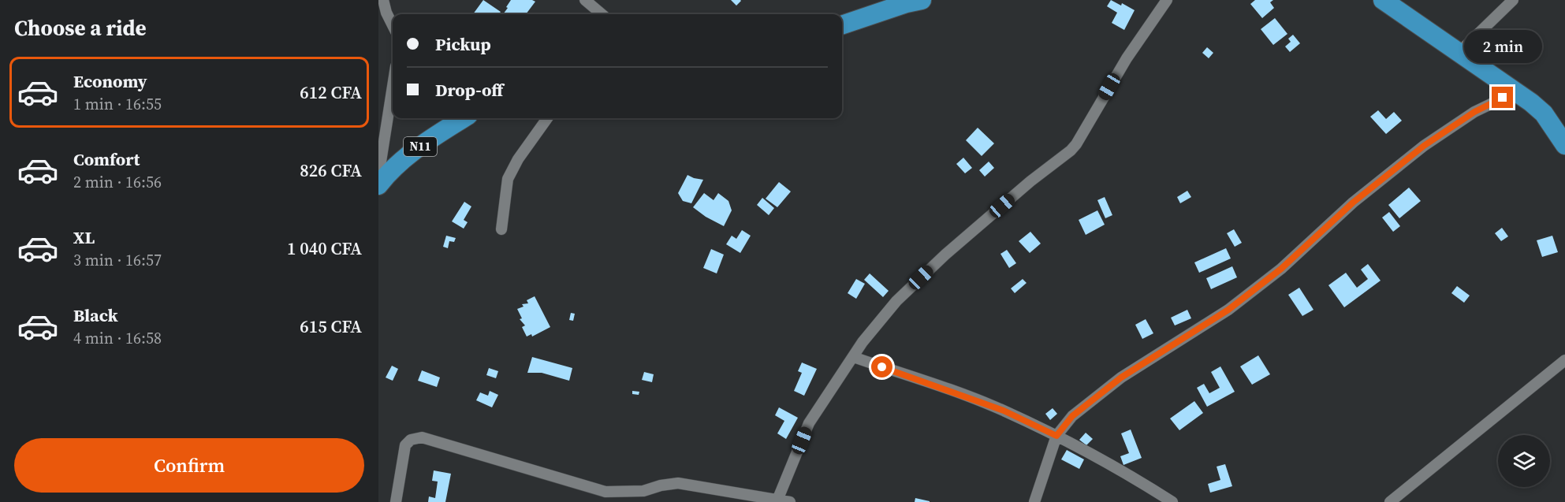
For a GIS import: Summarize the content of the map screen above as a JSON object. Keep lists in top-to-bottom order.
{
  "streets": {
    "highway": ["N11"]
  },
  "page": {
    "heading": "Choose a ride",
    "banner": ["Pickup", "Drop-off"],
    "bubble": "2 min",
    "list": [
      {
        "name": "Economy",
        "note": "1 min · 16:55",
        "value": "612 CFA"
      },
      {
        "name": "Comfort",
        "note": "2 min · 16:56",
        "value": "826 CFA"
      },
      {
        "name": "XL",
        "note": "3 min · 16:57",
        "value": "1 040 CFA"
      },
      {
        "name": "Black",
        "note": "4 min · 16:58",
        "value": "615 CFA"
      }
    ],
    "buttons": "Confirm"
  }
}
